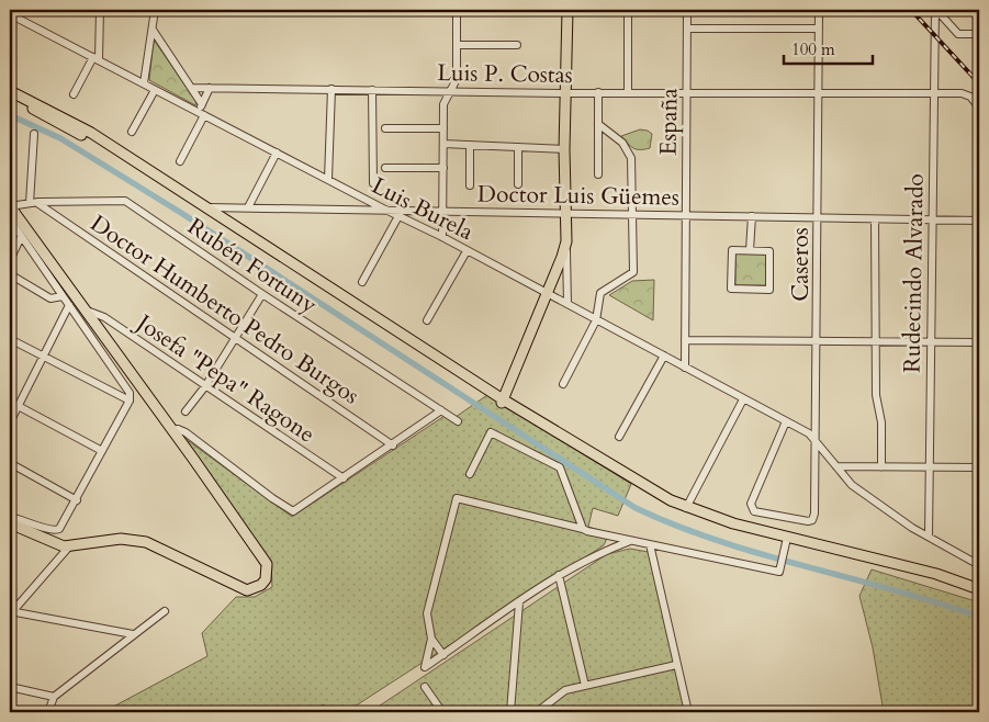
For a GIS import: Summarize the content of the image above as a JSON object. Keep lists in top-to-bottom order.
{
  "streets": {
    "street": [
      "Luis P. Costas",
      "España",
      "Doctor Luis Güemes",
      "Luis Burela",
      "Caseros",
      "Rubén Fortuny",
      "Rudecindo Alvarado",
      "Doctor Humberto Pedro Burgos",
      "Josefa \"Pepa\" Ragone"
    ]
  },
  "crossings": [
    ["Luis P. Costas", "España"],
    ["Luis P. Costas", "Caseros"],
    ["Luis P. Costas", "Rudecindo Alvarado"],
    ["España", "Doctor Luis Güemes"],
    ["España", "Luis Burela"],
    ["Doctor Luis Güemes", "Luis Burela"],
    ["Doctor Luis Güemes", "Caseros"],
    ["Doctor Luis Güemes", "Rudecindo Alvarado"],
    ["Luis Burela", "Caseros"],
    ["Luis Burela", "Rudecindo Alvarado"],
    ["Rubén Fortuny", "Doctor Humberto Pedro Burgos"]
  ],
  "scale_bar": "100 m"
}
